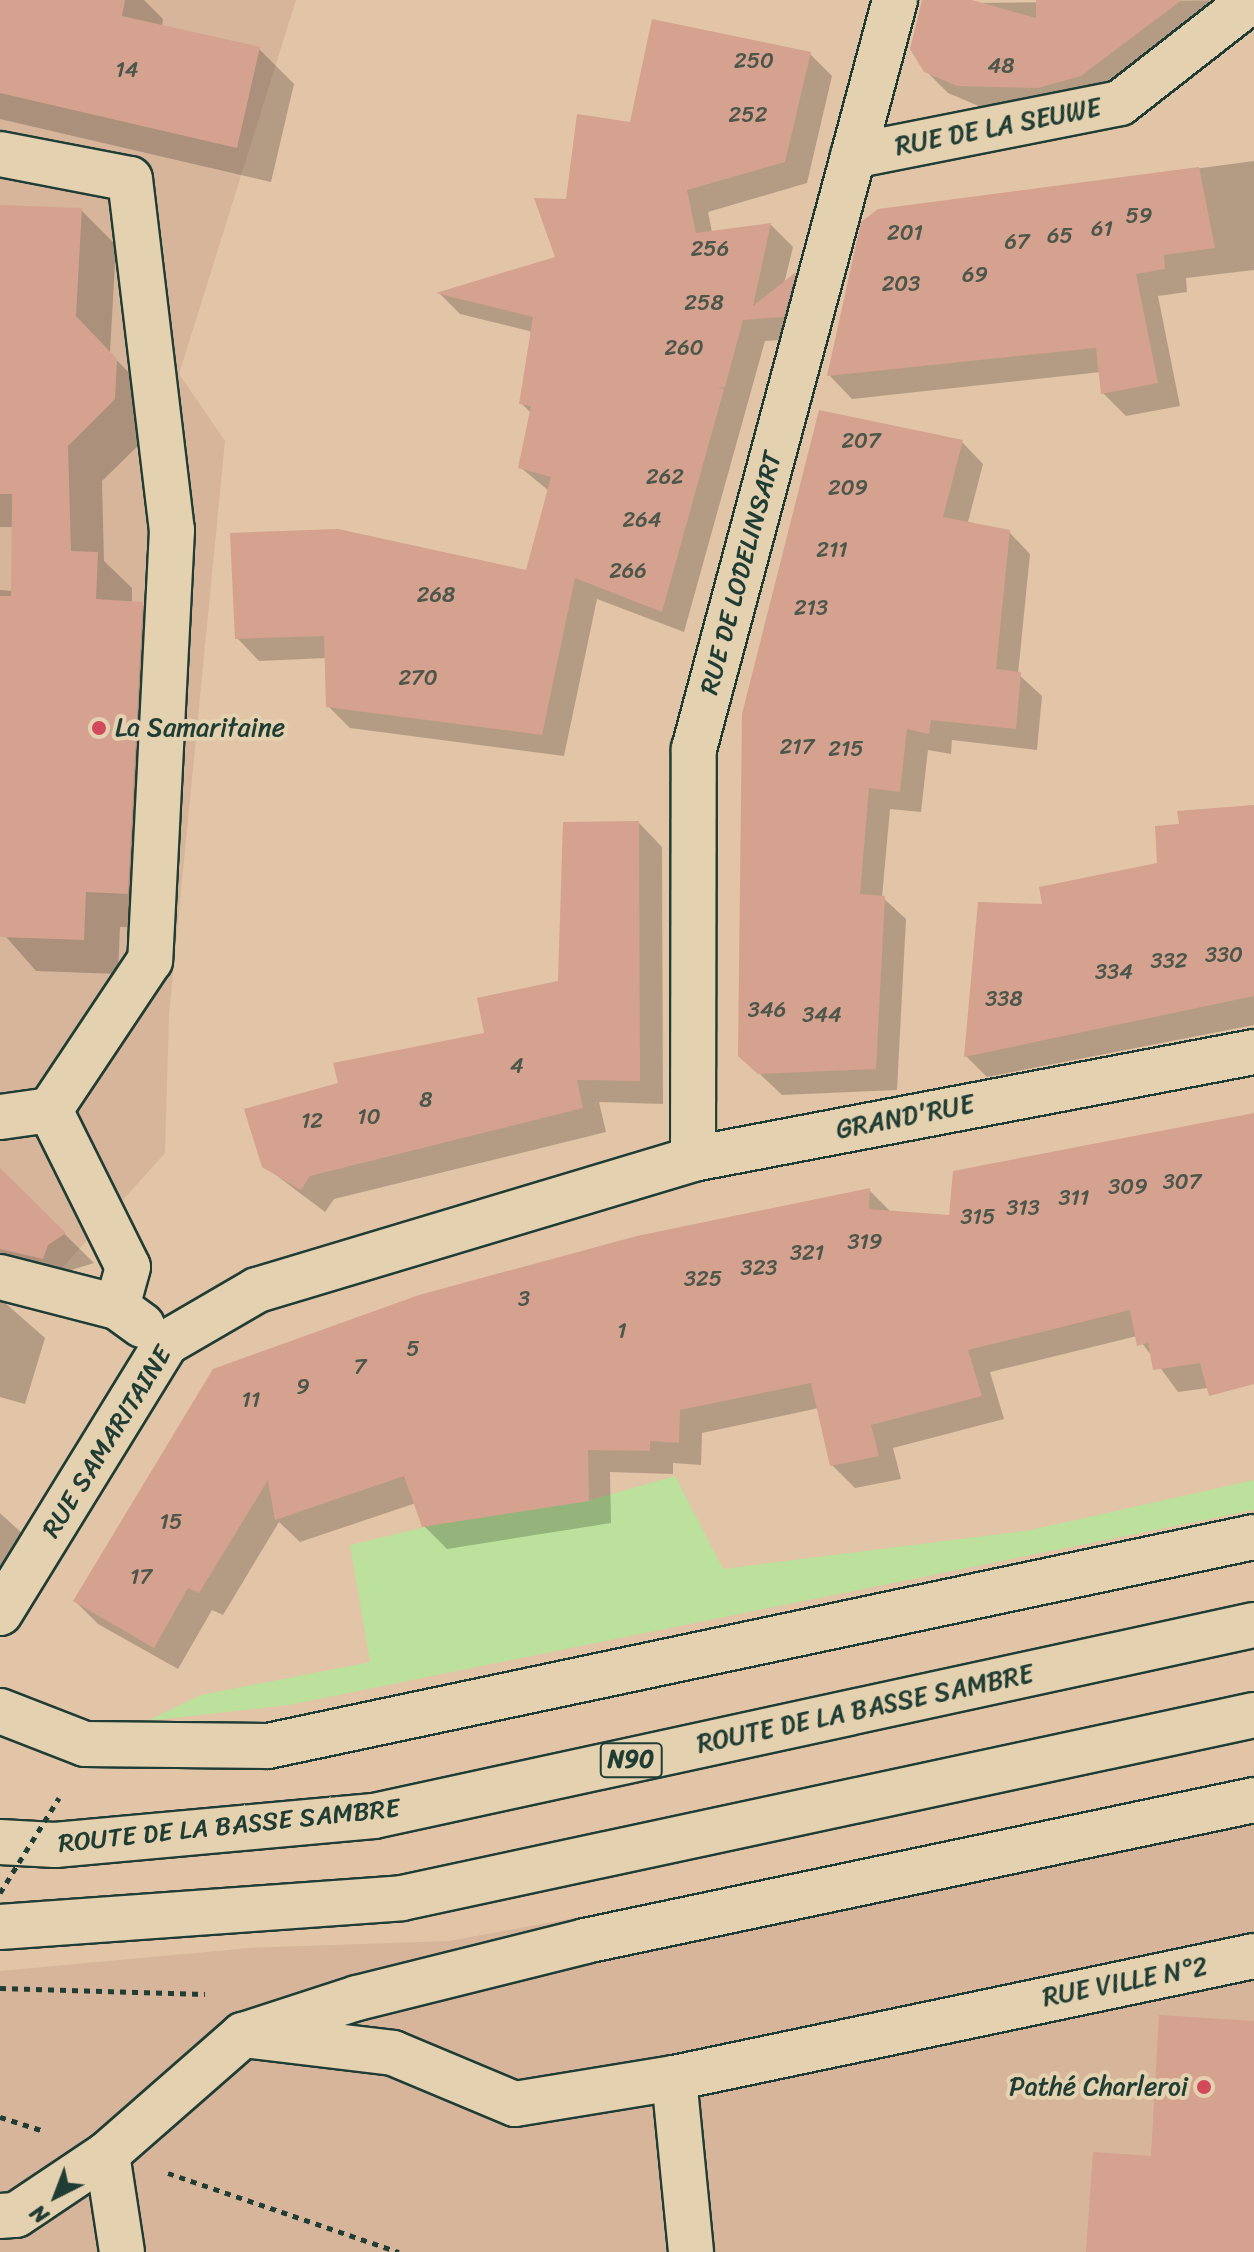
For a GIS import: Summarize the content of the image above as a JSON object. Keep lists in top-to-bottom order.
{
  "streets": {
    "main road": [
      "RUE DE LA SEUWE",
      "RUE DE LODELINSART",
      "GRAND'RUE",
      "RUE SAMARITAINE",
      "ROUTE DE LA BASSE SAMBRE",
      "N90",
      "RUE VILLE N°2"
    ]
  },
  "crossings": [
    ["RUE DE LA SEUWE", "RUE DE LODELINSART"],
    ["RUE DE LODELINSART", "GRAND'RUE"],
    ["GRAND'RUE", "RUE SAMARITAINE"]
  ],
  "places": ["La Samaritaine", "Pathé Charleroi"],
  "house_numbers": [
    "250",
    "48",
    "14",
    "252",
    "59",
    "61",
    "201",
    "65",
    "67",
    "256",
    "69",
    "203",
    "258",
    "260",
    "207",
    "262",
    "209",
    "264",
    "211",
    "266",
    "268",
    "213",
    "270",
    "217",
    "215",
    "330",
    "332",
    "334",
    "338",
    "346",
    "344",
    "4",
    "8",
    "10",
    "12",
    "307",
    "309",
    "311",
    "313",
    "315",
    "319",
    "321",
    "323",
    "325",
    "3",
    "1",
    "5",
    "7",
    "9",
    "11",
    "15",
    "17"
  ],
  "north": "bottom left"
}
